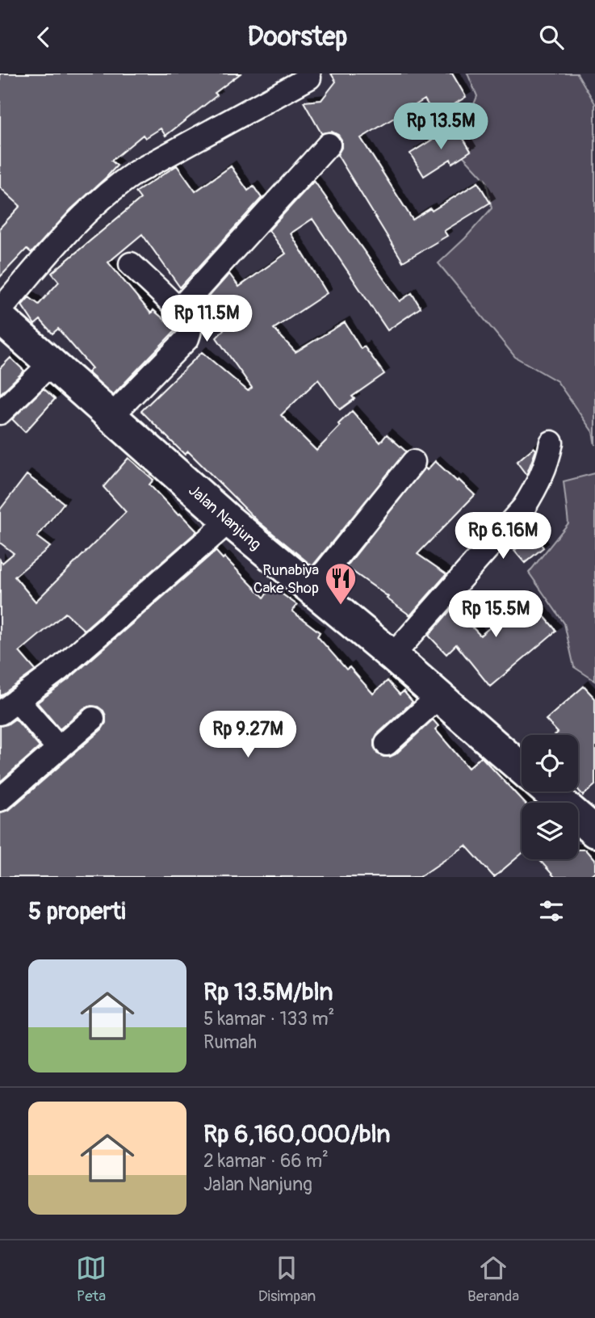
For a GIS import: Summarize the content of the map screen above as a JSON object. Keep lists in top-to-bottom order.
{
  "streets": {
    "main road": ["Jalan Nanjung"]
  },
  "places": {
    "restaurant": ["Runabiya Cake Shop"]
  },
  "page": {
    "header": "Doorstep",
    "price": [
      "Rp 13.5M",
      "Rp 11.5M",
      "Rp 6.16M",
      "Rp 15.5M",
      "Rp 9.27M"
    ],
    "heading": "5 properti",
    "list": [
      {
        "name": "Rp 13.5M/bln",
        "note": "5 kamar · 133 m² · Rumah"
      },
      {
        "name": "Rp 6,160,000/bln",
        "note": "2 kamar · 66 m² · Jalan Nanjung"
      }
    ],
    "tabs": ["Peta", "Disimpan", "Beranda"]
  }
}
